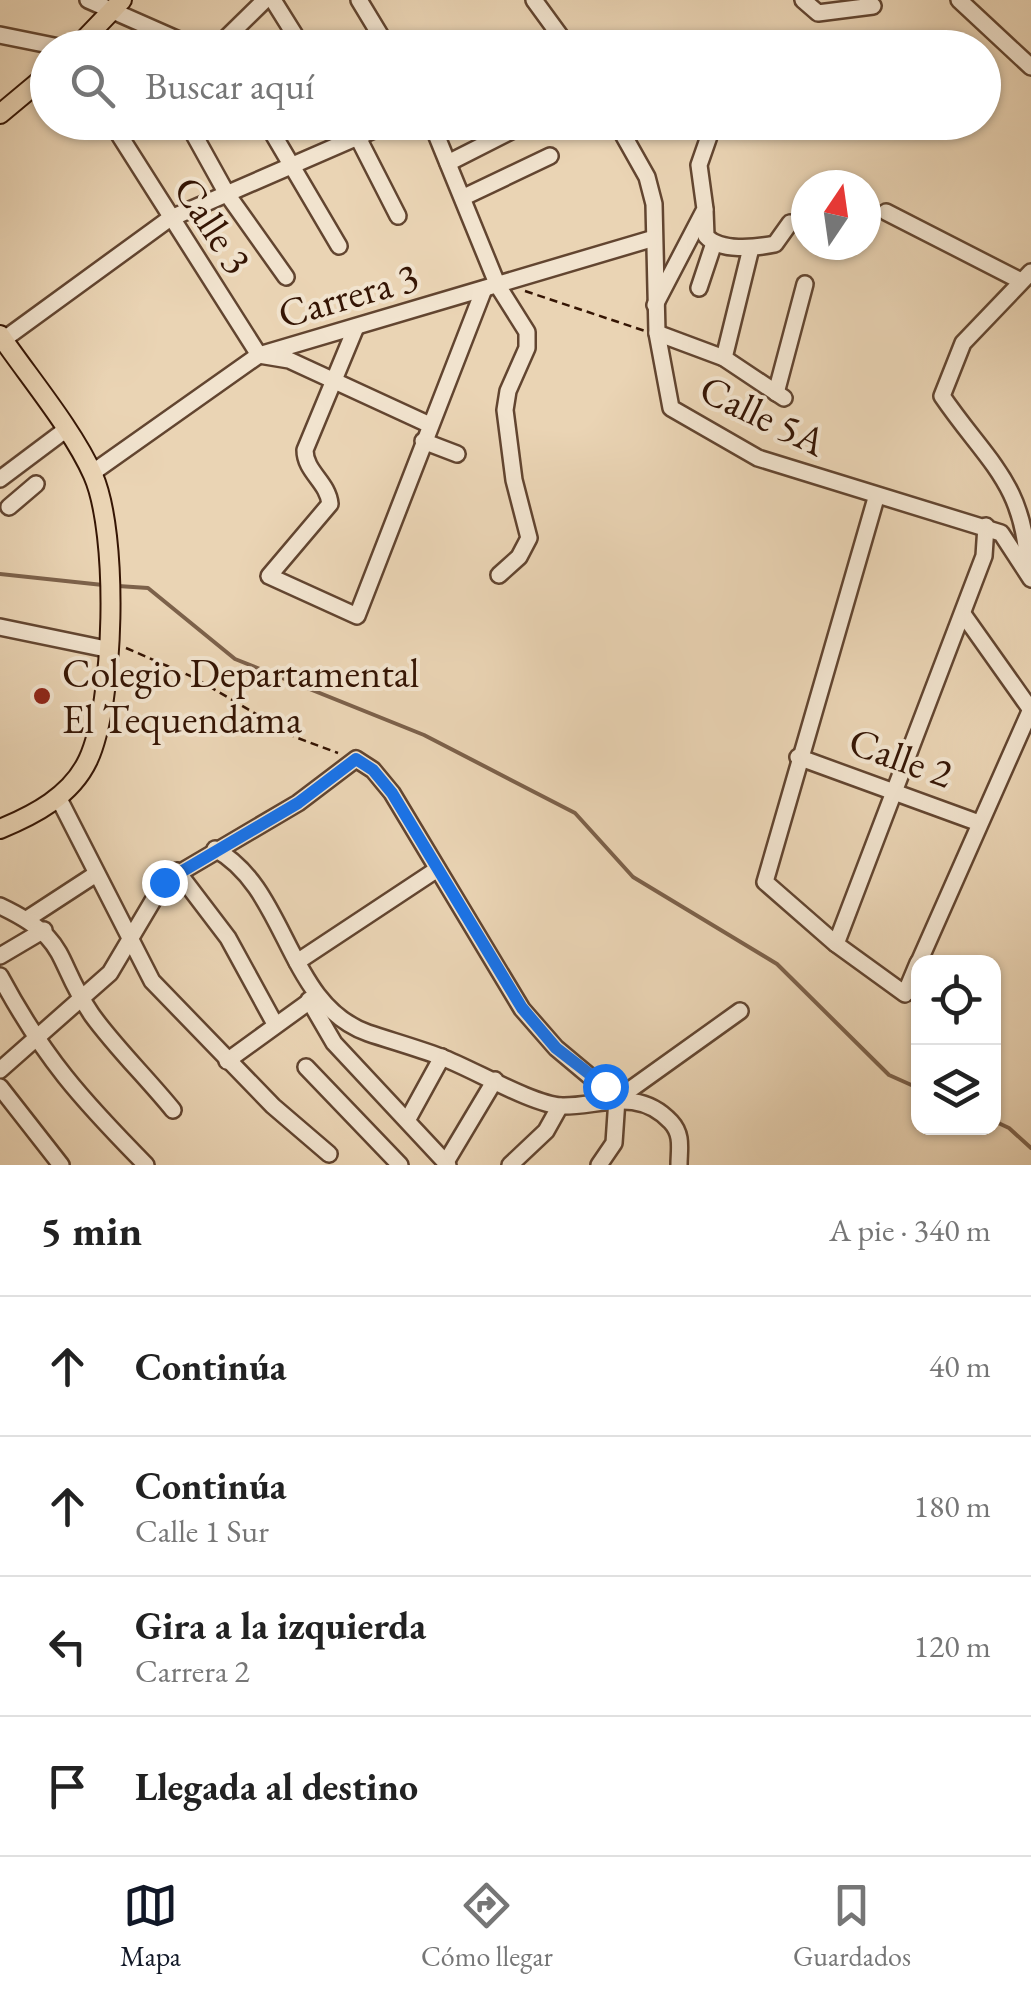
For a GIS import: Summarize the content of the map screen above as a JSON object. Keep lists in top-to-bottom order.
{
  "streets": {
    "street": [
      "Calle 3",
      "Carrera 3",
      "Calle 5A",
      "Calle 2"
    ]
  },
  "crossings": [
    ["Calle 3", "Carrera 3"],
    ["Carrera 3", "Calle 5A"]
  ],
  "places": ["Colegio Departamental El Tequendama"],
  "north": "top",
  "page": {
    "search": "Buscar aquí",
    "heading": ["5 min", "A pie · 340 m"],
    "list": [
      ["Continúa", "40 m"],
      ["Continúa", "Calle 1 Sur", "180 m"],
      ["Gira a la izquierda", "Carrera 2", "120 m"],
      "Llegada al destino"
    ],
    "nav": ["Mapa", "Cómo llegar", "Guardados"]
  }
}
